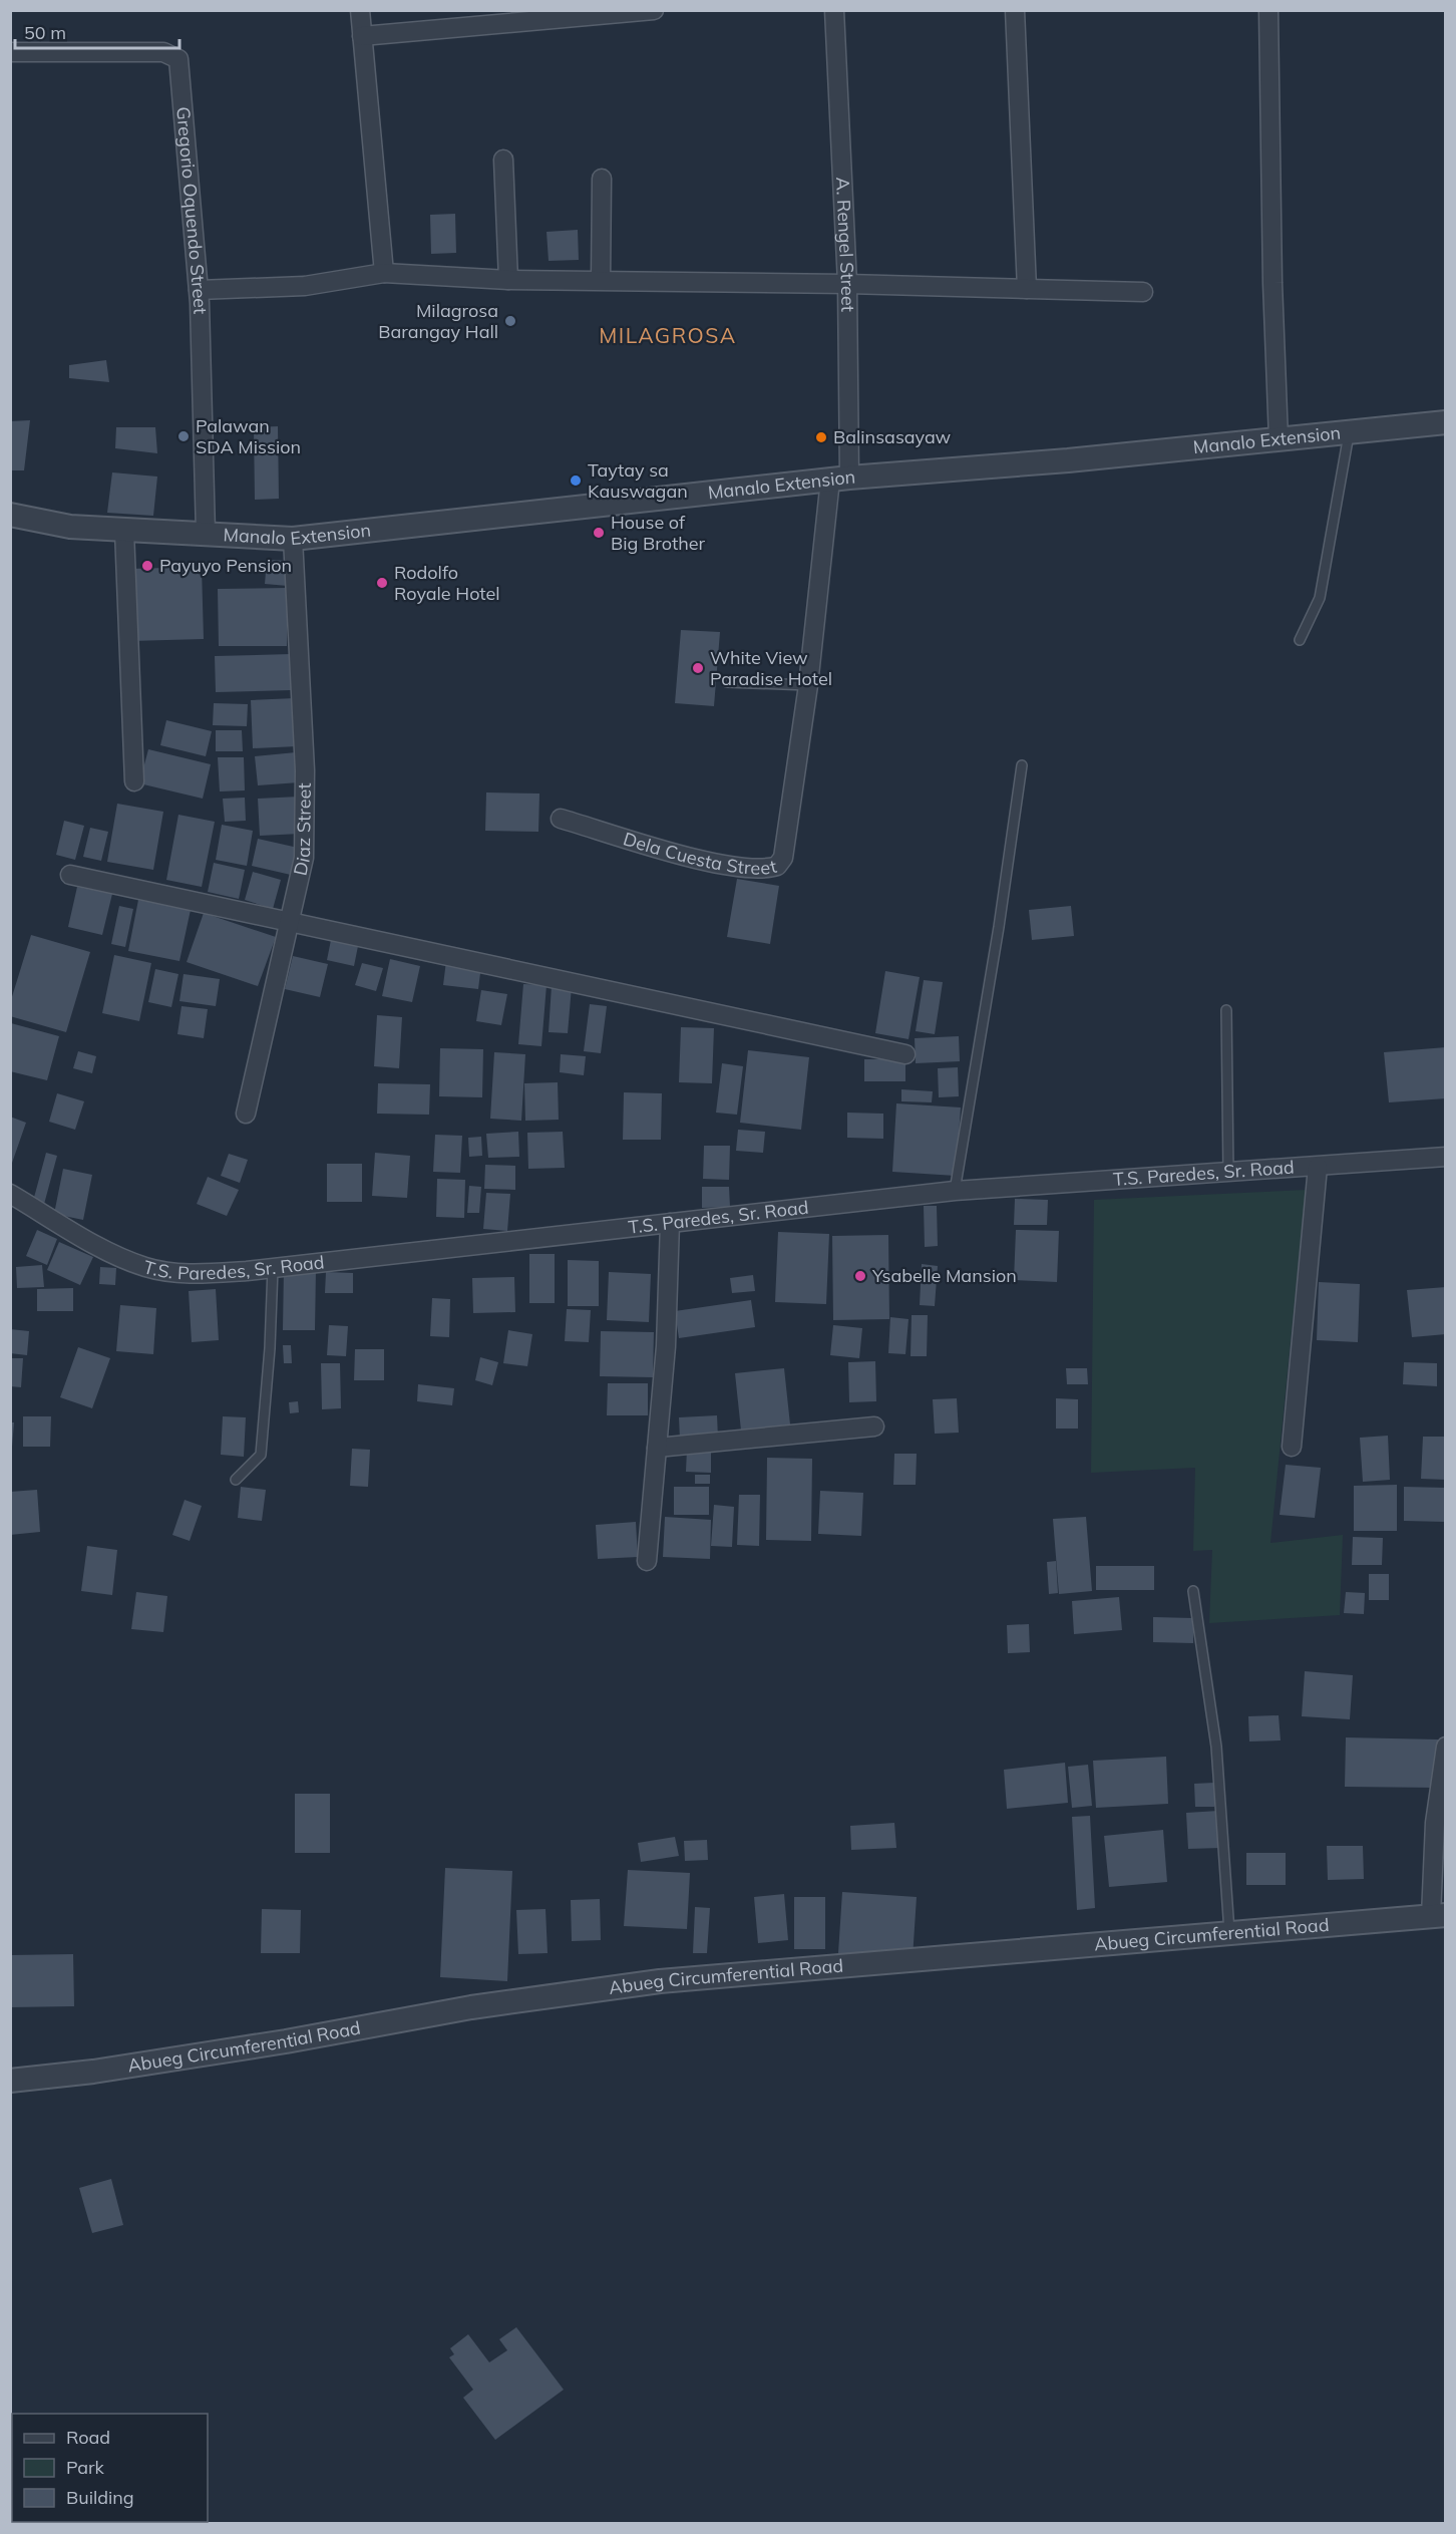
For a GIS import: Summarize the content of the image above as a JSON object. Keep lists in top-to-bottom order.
{
  "streets": {
    "street": [
      "Gregorio Oquendo Street",
      "A. Rengel Street",
      "Manalo Extension",
      "Diaz Street",
      "Dela Cuesta Street",
      "T.S. Paredes, Sr. Road",
      "Abueg Circumferential Road"
    ]
  },
  "crossings": [
    ["Gregorio Oquendo Street", "Manalo Extension"],
    ["A. Rengel Street", "Manalo Extension"],
    ["A. Rengel Street", "Dela Cuesta Street"],
    ["Manalo Extension", "Diaz Street"],
    ["Manalo Extension", "Dela Cuesta Street"]
  ],
  "districts": ["MILAGROSA"],
  "places": [
    "Milagrosa Barangay Hall",
    "Palawan SDA Mission",
    "Balinsasayaw",
    "Taytay sa Kauswagan",
    "House of Big Brother",
    "Payuyo Pension",
    "Rodolfo Royale Hotel",
    "White View Paradise Hotel",
    "Ysabelle Mansion"
  ],
  "legend": ["Road", "Park", "Building"],
  "scale_bar": "50 m"
}
